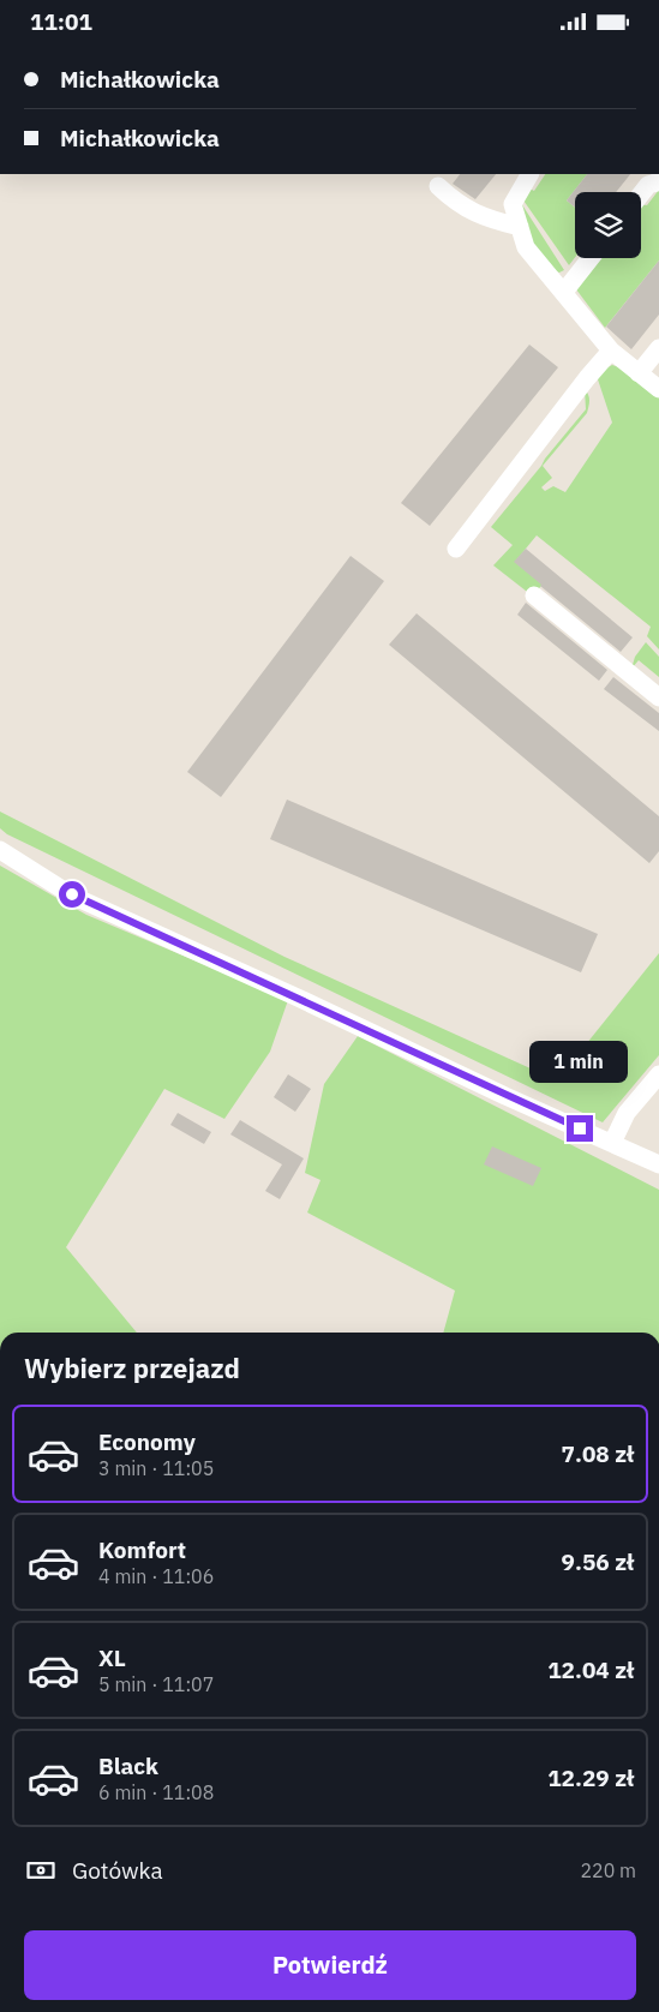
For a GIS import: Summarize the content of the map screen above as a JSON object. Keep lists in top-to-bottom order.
{
  "page": {
    "status": "11:01",
    "banner": ["Michałkowicka", "Michałkowicka"],
    "bubble": "1 min",
    "heading": "Wybierz przejazd",
    "list": [
      {
        "name": "Economy",
        "note": "3 min · 11:05",
        "value": "7.08 zł"
      },
      {
        "name": "Komfort",
        "note": "4 min · 11:06",
        "value": "9.56 zł"
      },
      {
        "name": "XL",
        "note": "5 min · 11:07",
        "value": "12.04 zł"
      },
      {
        "name": "Black",
        "note": "6 min · 11:08",
        "value": "12.29 zł"
      }
    ],
    "pay": ["Gotówka", "220 m"],
    "buttons": "Potwierdź"
  }
}
